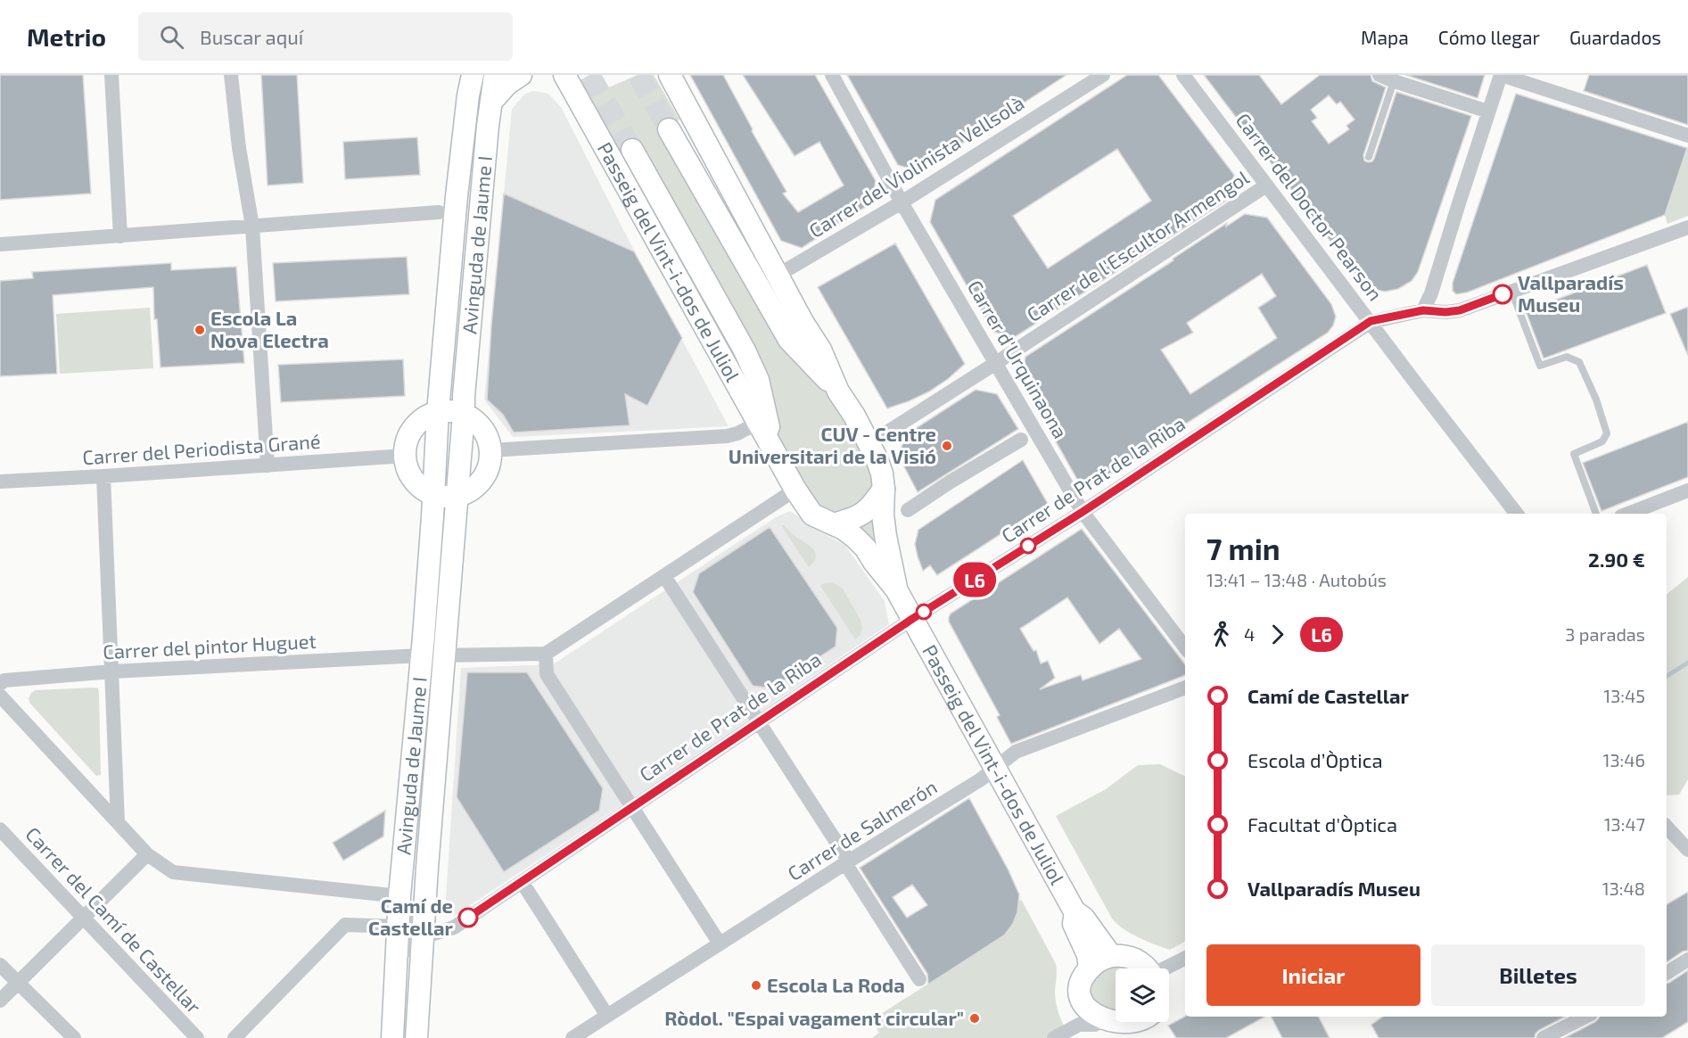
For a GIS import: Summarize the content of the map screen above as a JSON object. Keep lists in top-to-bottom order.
{
  "streets": {
    "street": [
      "Carrer del Violinista Vellsolà",
      "Carrer del Doctor Pearson",
      "Avinguda de Jaume I",
      "Carrer de l'Escultor Armengol",
      "Passeig del Vint-i-dos de Juliol",
      "Carrer d'Urquinaona",
      "Carrer del Periodista Grané",
      "Carrer de Prat de la Riba",
      "Carrer del pintor Huguet",
      "Carrer de Salmerón",
      "Carrer del Camí de Castellar"
    ]
  },
  "crossings": [
    ["Carrer del Violinista Vellsolà", "Passeig del Vint-i-dos de Juliol"],
    ["Carrer del Violinista Vellsolà", "Carrer d'Urquinaona"],
    ["Carrer del Doctor Pearson", "Carrer de l'Escultor Armengol"],
    ["Carrer del Doctor Pearson", "Carrer de Prat de la Riba"],
    ["Avinguda de Jaume I", "Carrer de Prat de la Riba"],
    ["Avinguda de Jaume I", "Carrer del pintor Huguet"],
    ["Carrer de l'Escultor Armengol", "Passeig del Vint-i-dos de Juliol"],
    ["Carrer de l'Escultor Armengol", "Carrer d'Urquinaona"],
    ["Passeig del Vint-i-dos de Juliol", "Carrer de Prat de la Riba"],
    ["Passeig del Vint-i-dos de Juliol", "Carrer de Salmerón"],
    ["Carrer d'Urquinaona", "Carrer de Prat de la Riba"]
  ],
  "places": [
    "Vallparadís Museu",
    "Escola La Nova Electra",
    "CUV - Centre Universitari de la Visió",
    "Camí de Castellar",
    "Escola La Roda",
    "Ròdol. \"Espai vagament circular\""
  ],
  "lines": ["bus line L6"],
  "page": {
    "header": "Metrio",
    "search": "Buscar aquí",
    "nav": ["Mapa", "Cómo llegar", "Guardados"],
    "on_map": "L6",
    "heading": ["7 min", "13:41 – 13:48 · Autobús", "2.90 €"],
    "legs": ["4", "L6", "3 paradas"],
    "list": [
      {
        "name": "Camí de Castellar",
        "value": "13:45"
      },
      {
        "name": "Escola d’Òptica",
        "value": "13:46"
      },
      {
        "name": "Facultat d'Òptica",
        "value": "13:47"
      },
      {
        "name": "Vallparadís Museu",
        "value": "13:48"
      }
    ],
    "buttons": ["Iniciar", "Billetes"]
  }
}
